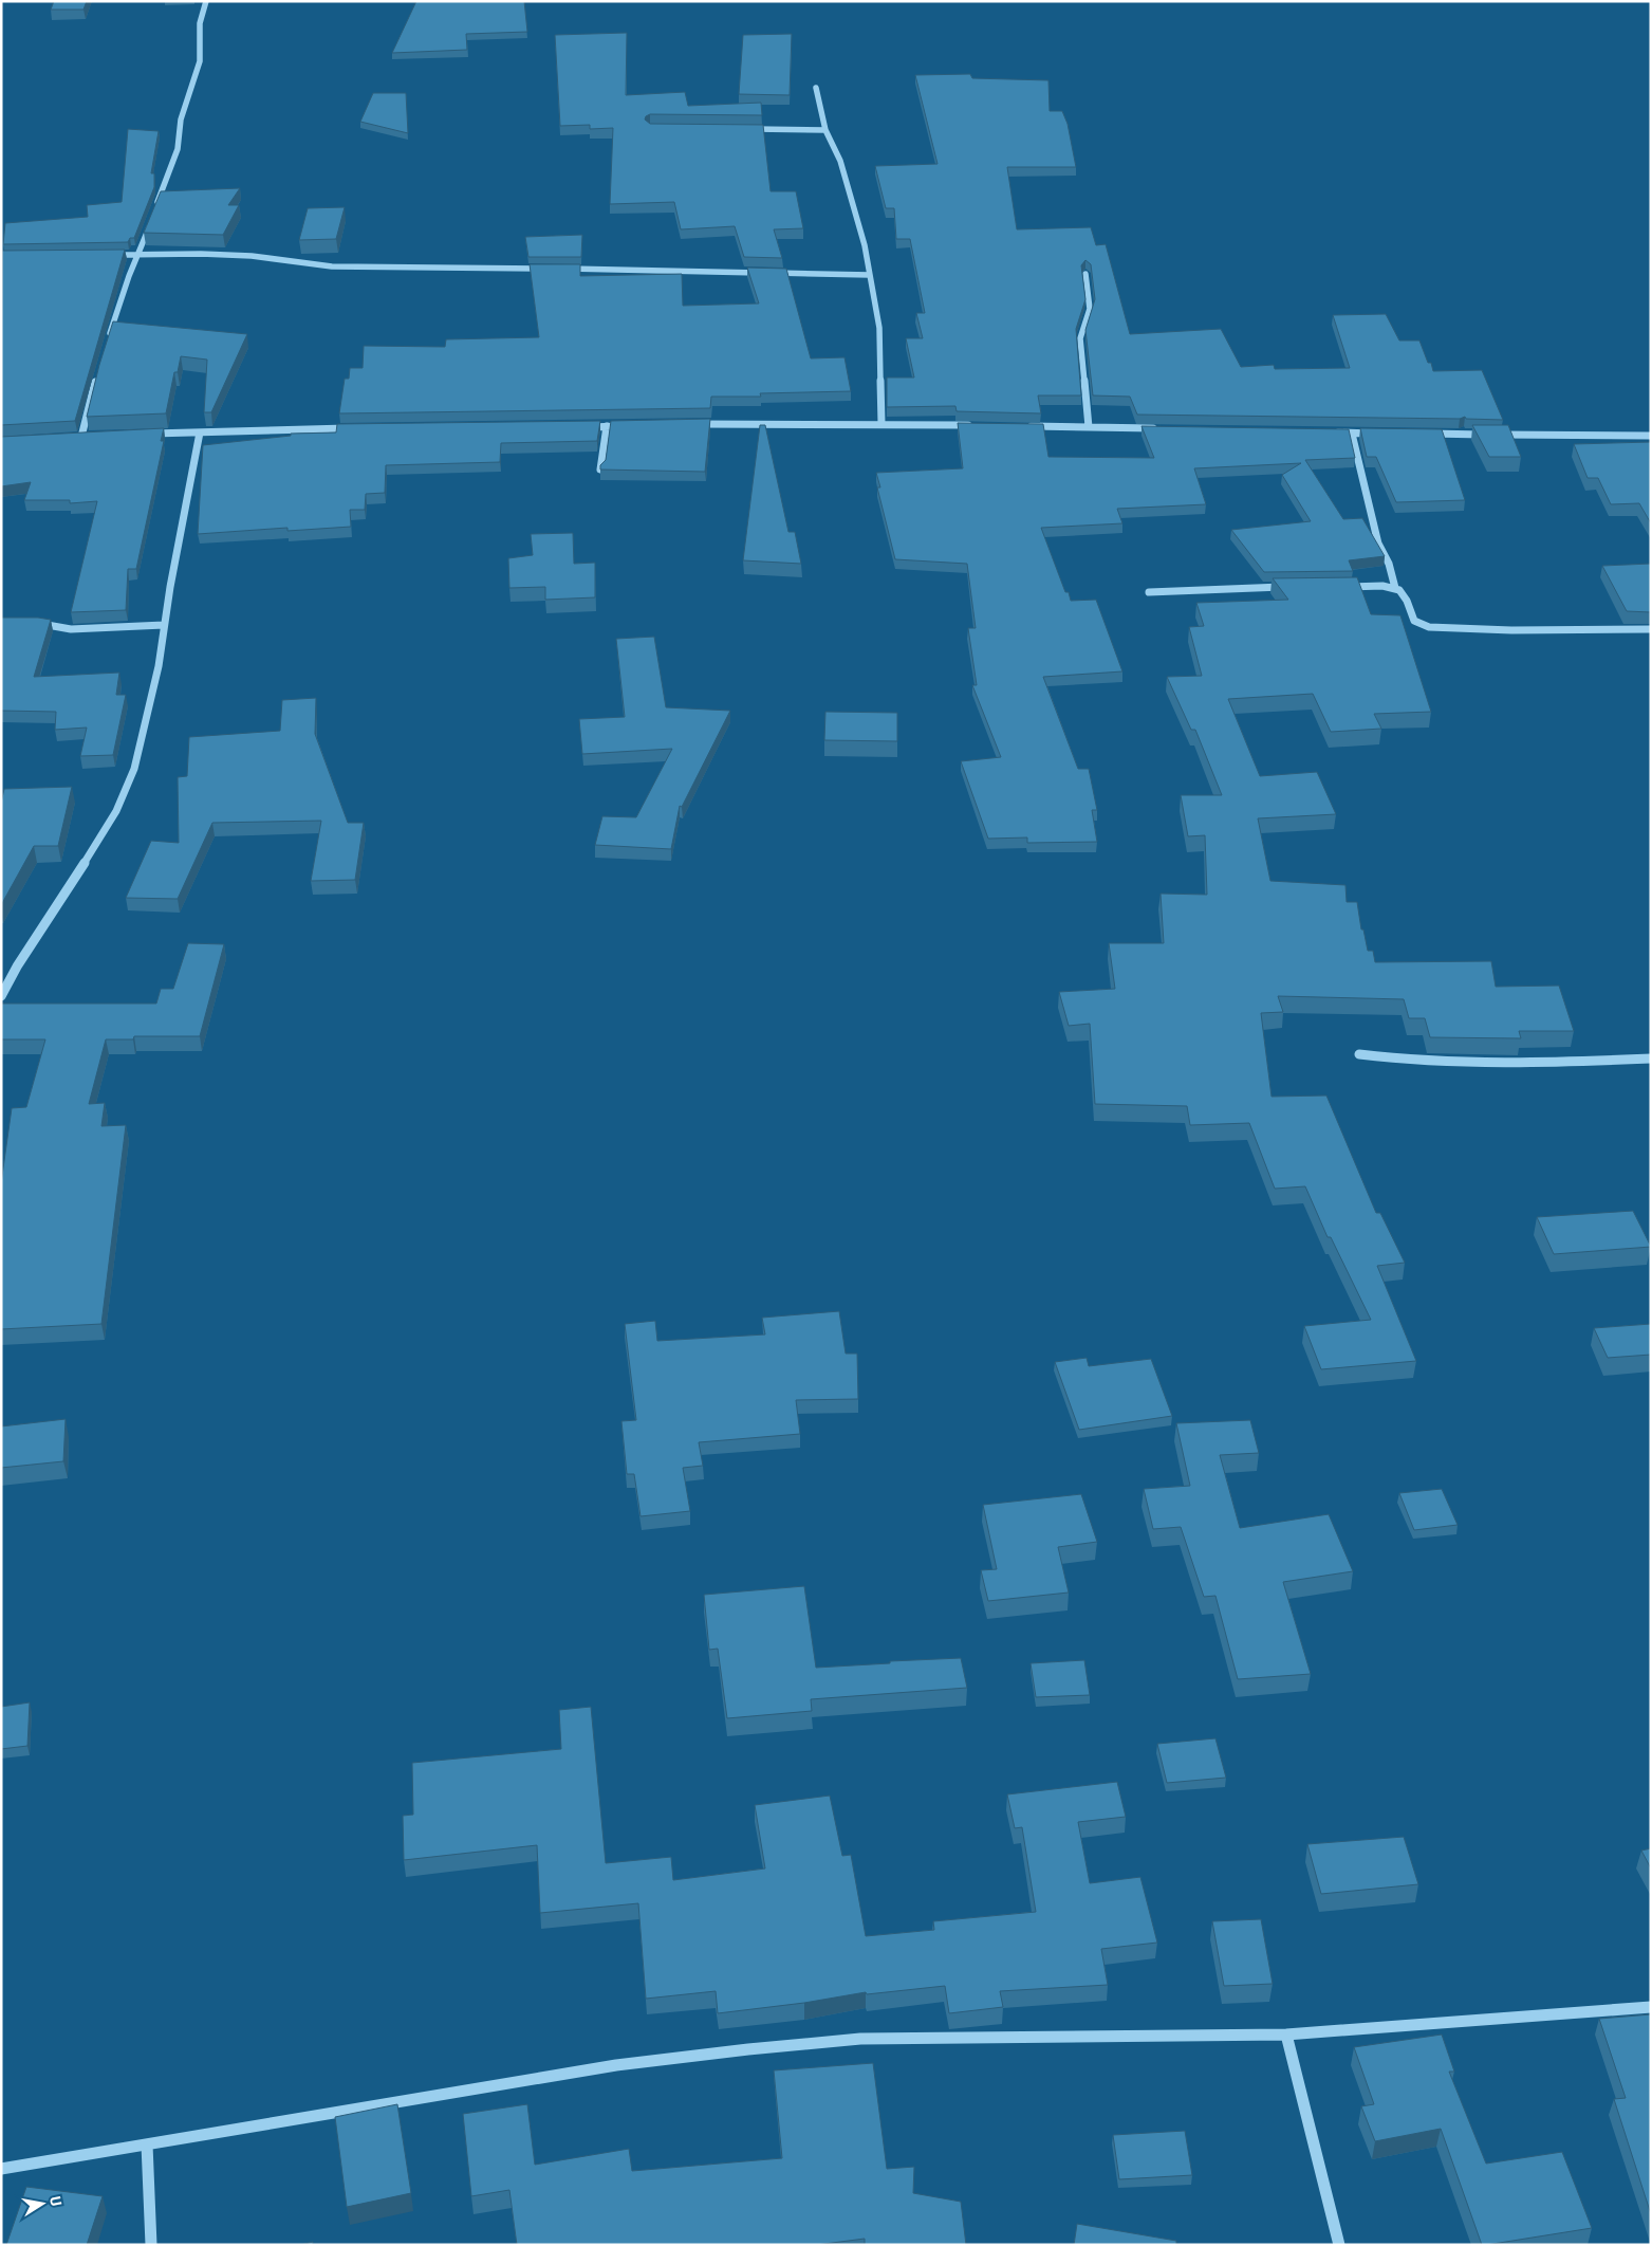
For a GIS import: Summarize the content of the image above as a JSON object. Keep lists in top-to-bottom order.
{
  "north": "right"
}
